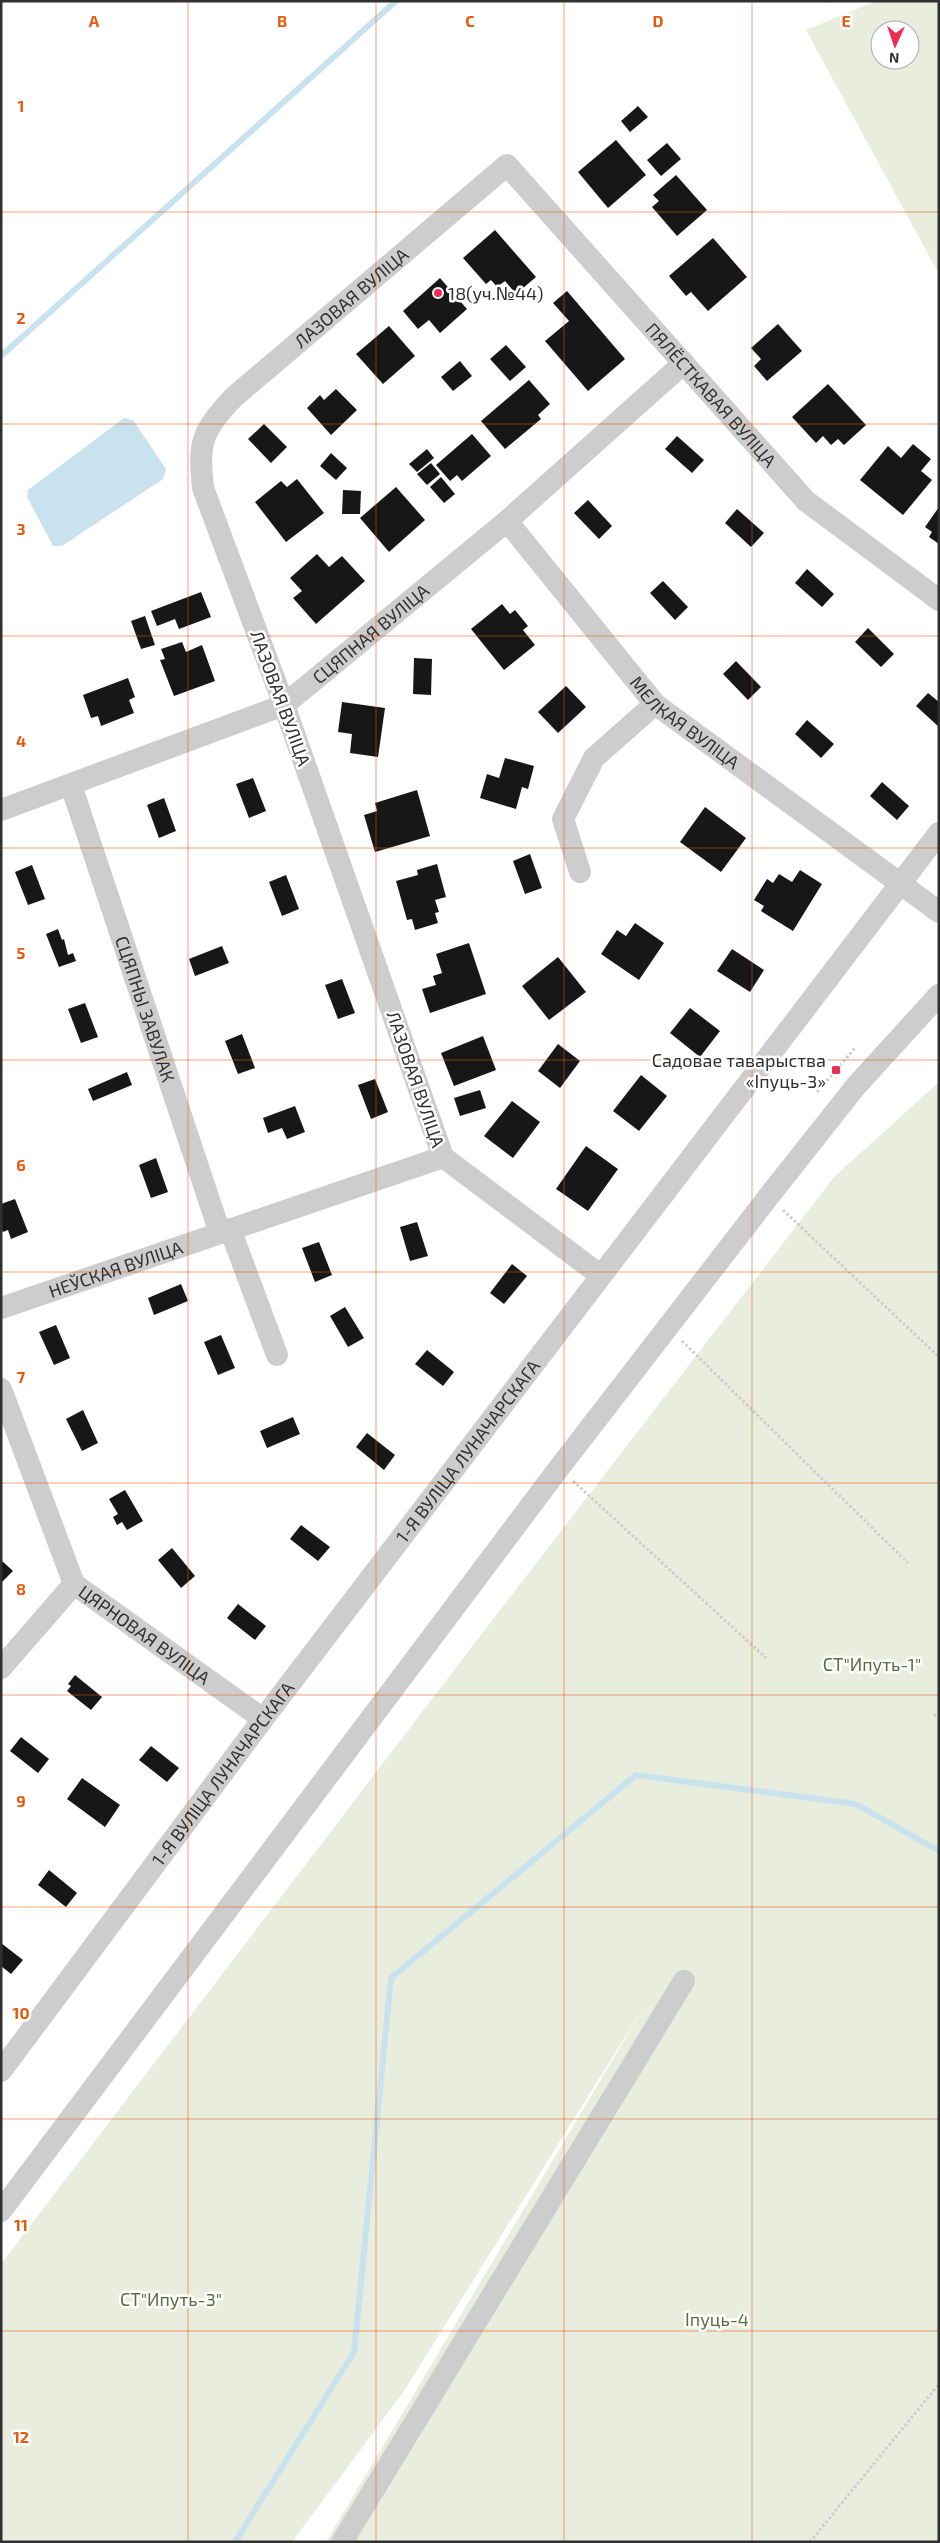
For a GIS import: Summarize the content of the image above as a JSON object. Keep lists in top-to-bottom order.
{
  "streets": {
    "street": [
      "ЛАЗОВАЯ ВУЛІЦА",
      "ПЯЛЁСТКАВАЯ ВУЛІЦА",
      "СЦЯПНАЯ ВУЛІЦА",
      "МЕЛКАЯ ВУЛІЦА",
      "СЦЯПНЫ ЗАВУЛАК",
      "НЕЎСКАЯ ВУЛІЦА",
      "1-Я ВУЛІЦА ЛУНАЧАРСКАГА",
      "ЦЯРНОВАЯ ВУЛІЦА"
    ]
  },
  "crossings": [
    ["ЛАЗОВАЯ ВУЛІЦА", "ПЯЛЁСТКАВАЯ ВУЛІЦА"],
    ["ЛАЗОВАЯ ВУЛІЦА", "СЦЯПНАЯ ВУЛІЦА"],
    ["ЛАЗОВАЯ ВУЛІЦА", "НЕЎСКАЯ ВУЛІЦА"],
    ["ЛАЗОВАЯ ВУЛІЦА", "1-Я ВУЛІЦА ЛУНАЧАРСКАГА"],
    ["ПЯЛЁСТКАВАЯ ВУЛІЦА", "СЦЯПНАЯ ВУЛІЦА"],
    ["СЦЯПНАЯ ВУЛІЦА", "МЕЛКАЯ ВУЛІЦА"],
    ["СЦЯПНАЯ ВУЛІЦА", "СЦЯПНЫ ЗАВУЛАК"],
    ["МЕЛКАЯ ВУЛІЦА", "1-Я ВУЛІЦА ЛУНАЧАРСКАГА"],
    ["СЦЯПНЫ ЗАВУЛАК", "НЕЎСКАЯ ВУЛІЦА"],
    ["1-Я ВУЛІЦА ЛУНАЧАРСКАГА", "ЦЯРНОВАЯ ВУЛІЦА"]
  ],
  "parks": ["СТ\"Ипуть-1\"", "СТ\"Ипуть-3\"", "Іпуць-4"],
  "places": {
    "other": ["18(уч.№44)"],
    "transit": ["Садовае таварыства «Іпуць-3»"]
  },
  "north": "bottom",
  "grid": {
    "columns": [
      "A",
      "B",
      "C",
      "D",
      "E"
    ],
    "rows": [
      "1",
      "2",
      "3",
      "4",
      "5",
      "6",
      "7",
      "8",
      "9",
      "10",
      "11",
      "12"
    ]
  }
}
